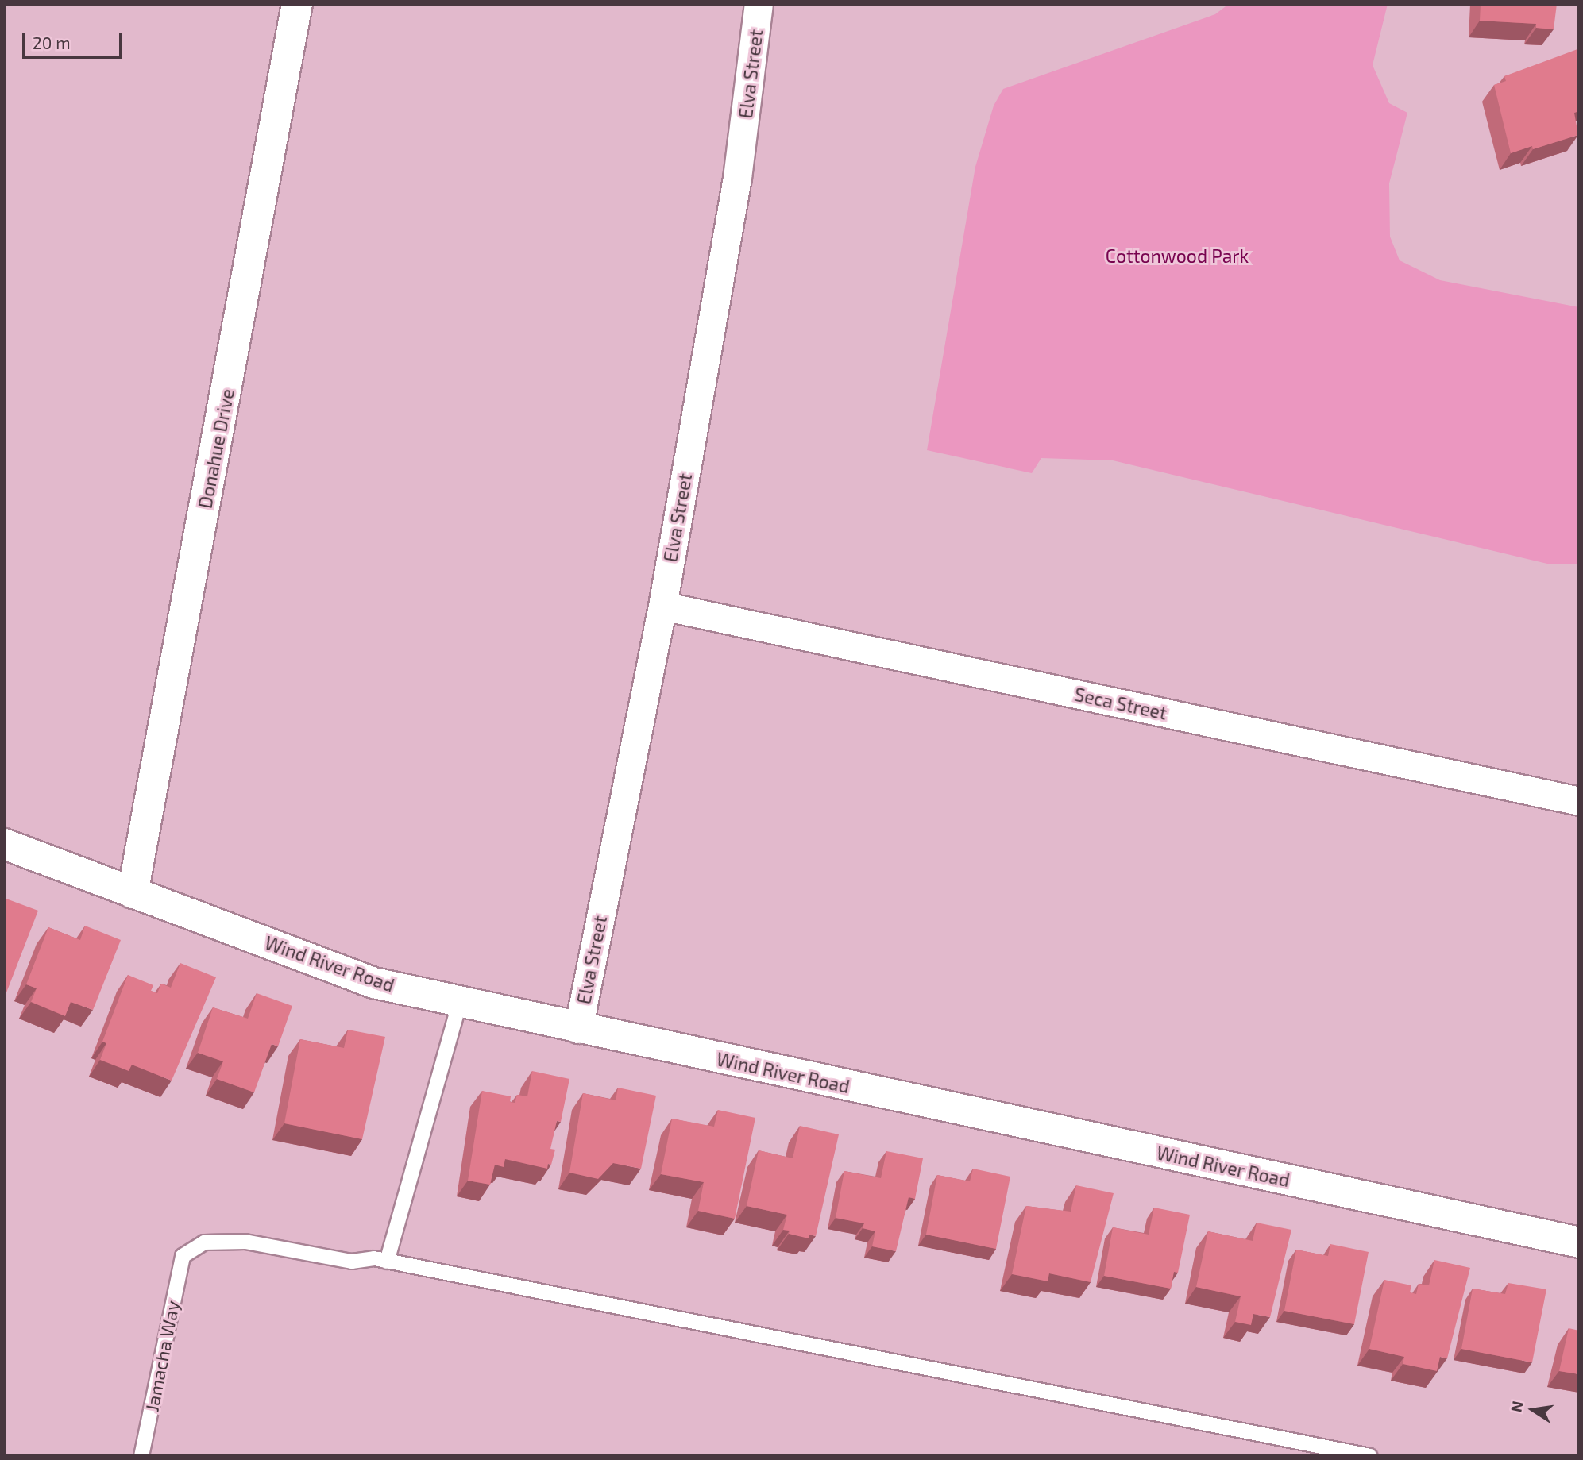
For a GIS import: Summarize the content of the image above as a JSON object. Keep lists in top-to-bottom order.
{
  "streets": {
    "street": [
      "Elva Street",
      "Donahue Drive",
      "Seca Street",
      "Wind River Road"
    ],
    "lane": ["Jamacha Way"]
  },
  "crossings": [
    ["Elva Street", "Seca Street"],
    ["Elva Street", "Wind River Road"],
    ["Donahue Drive", "Wind River Road"]
  ],
  "parks": ["Cottonwood Park"],
  "scale_bar": "20 m",
  "north": "left"
}
